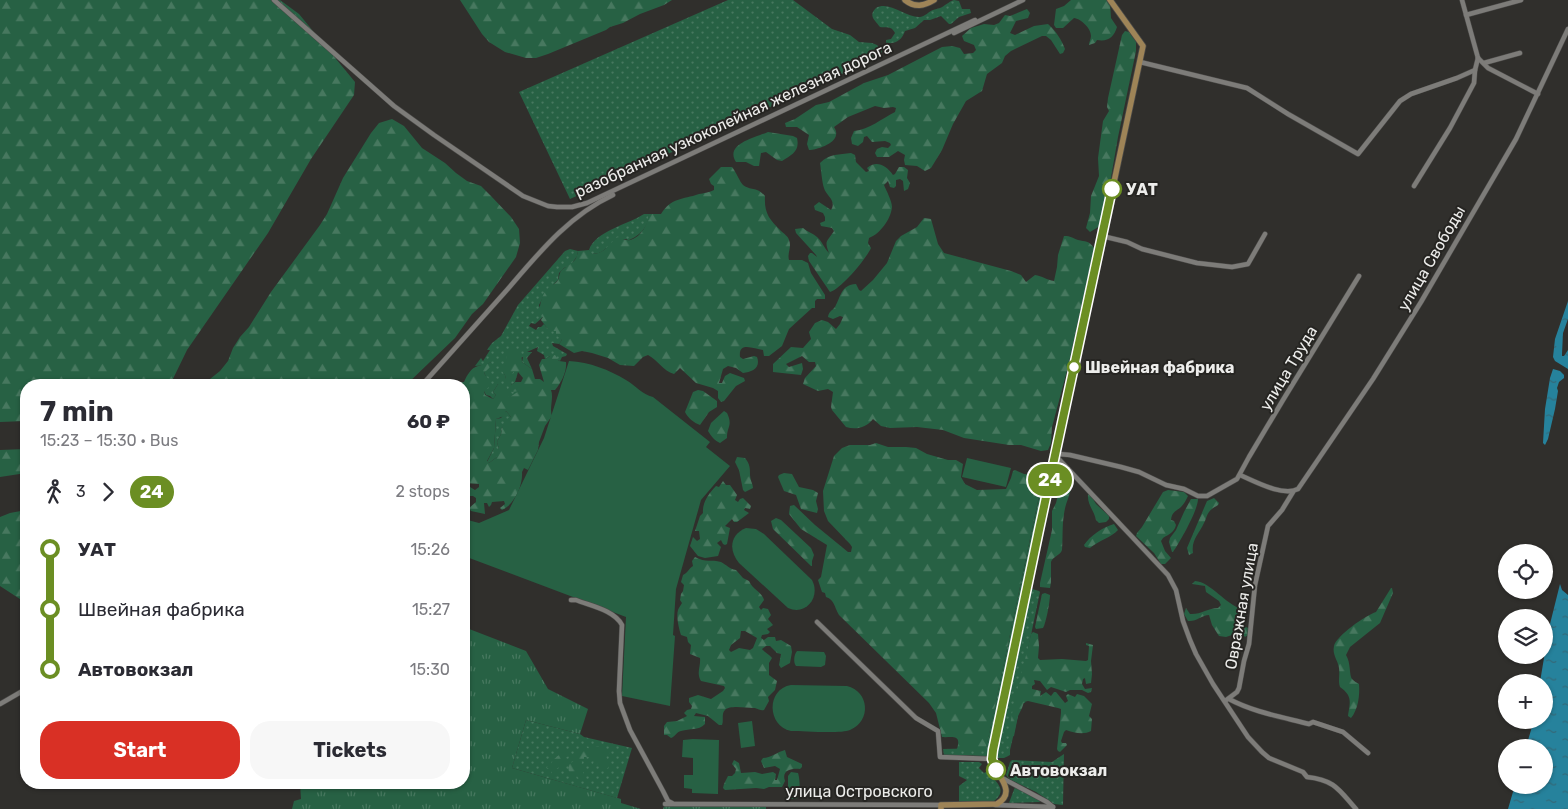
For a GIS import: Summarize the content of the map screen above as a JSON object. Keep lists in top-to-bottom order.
{
  "streets": {
    "main road": ["улица Островского"],
    "street": [
      "разобранная узкоколейная железная дорога",
      "улица Свободы",
      "улица Труда",
      "Овражная улица"
    ]
  },
  "crossings": [
    ["улица Свободы", "Овражная улица"]
  ],
  "places": ["УАТ", "Швейная фабрика", "Автовокзал"],
  "lines": ["bus line 24"],
  "page": {
    "on_map": "24",
    "heading": ["7 min", "15:23 – 15:30 · Bus", "60 ₽"],
    "legs": ["3", "24", "2 stops"],
    "list": [
      {
        "name": "УАТ",
        "value": "15:26"
      },
      {
        "name": "Швейная фабрика",
        "value": "15:27"
      },
      {
        "name": "Автовокзал",
        "value": "15:30"
      }
    ],
    "map_buttons": ["+", "−"],
    "buttons": ["Start", "Tickets"]
  }
}
